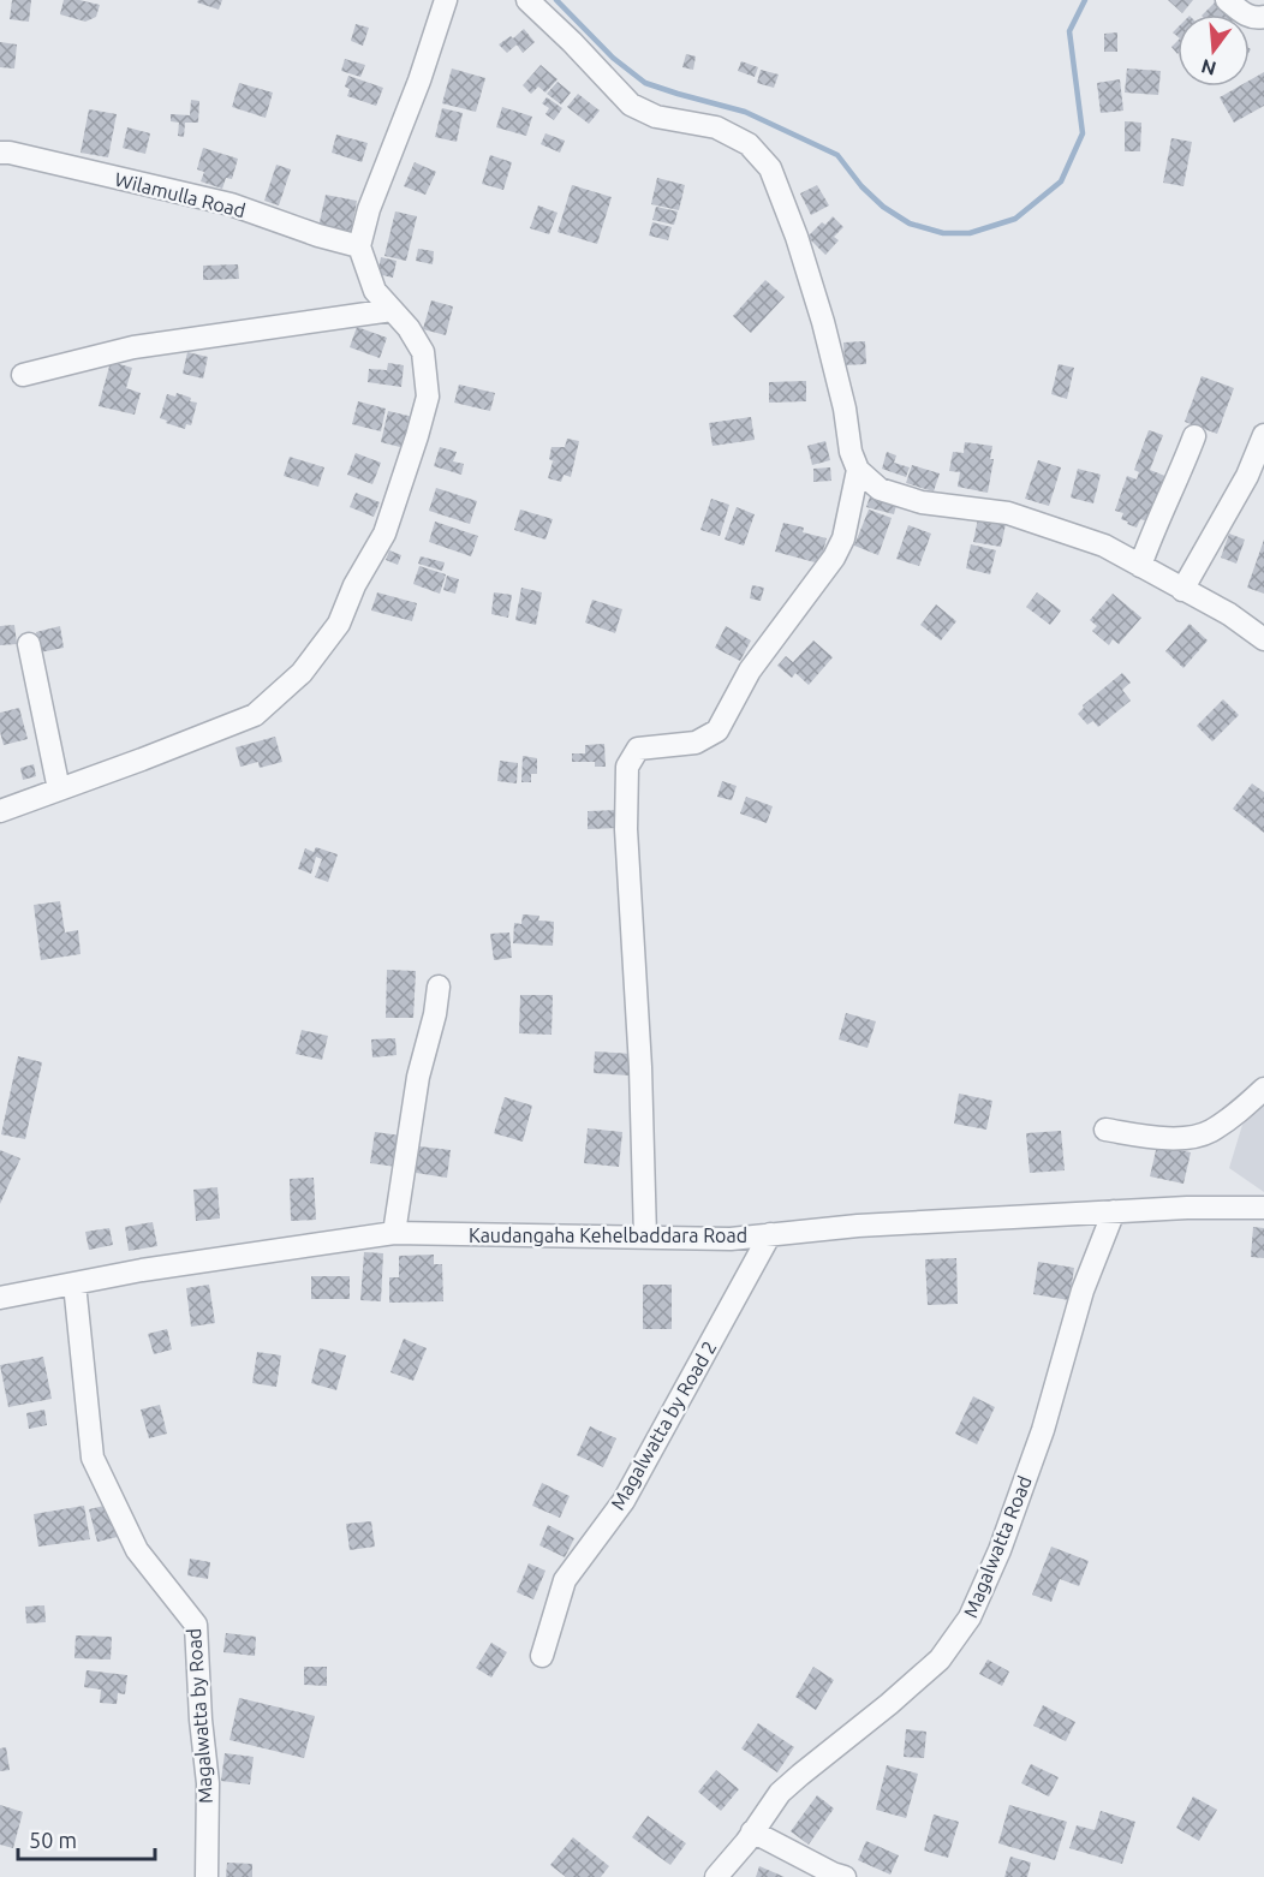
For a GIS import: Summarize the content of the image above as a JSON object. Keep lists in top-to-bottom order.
{
  "streets": {
    "street": [
      "Wilamulla Road",
      "Kaudangaha Kehelbaddara Road",
      "Magalwatta by Road 2",
      "Magalwatta Road",
      "Magalwatta by Road"
    ]
  },
  "crossings": [
    ["Kaudangaha Kehelbaddara Road", "Magalwatta by Road 2"],
    ["Kaudangaha Kehelbaddara Road", "Magalwatta Road"],
    ["Kaudangaha Kehelbaddara Road", "Magalwatta by Road"]
  ],
  "scale_bar": "50 m",
  "north": "bottom"
}
